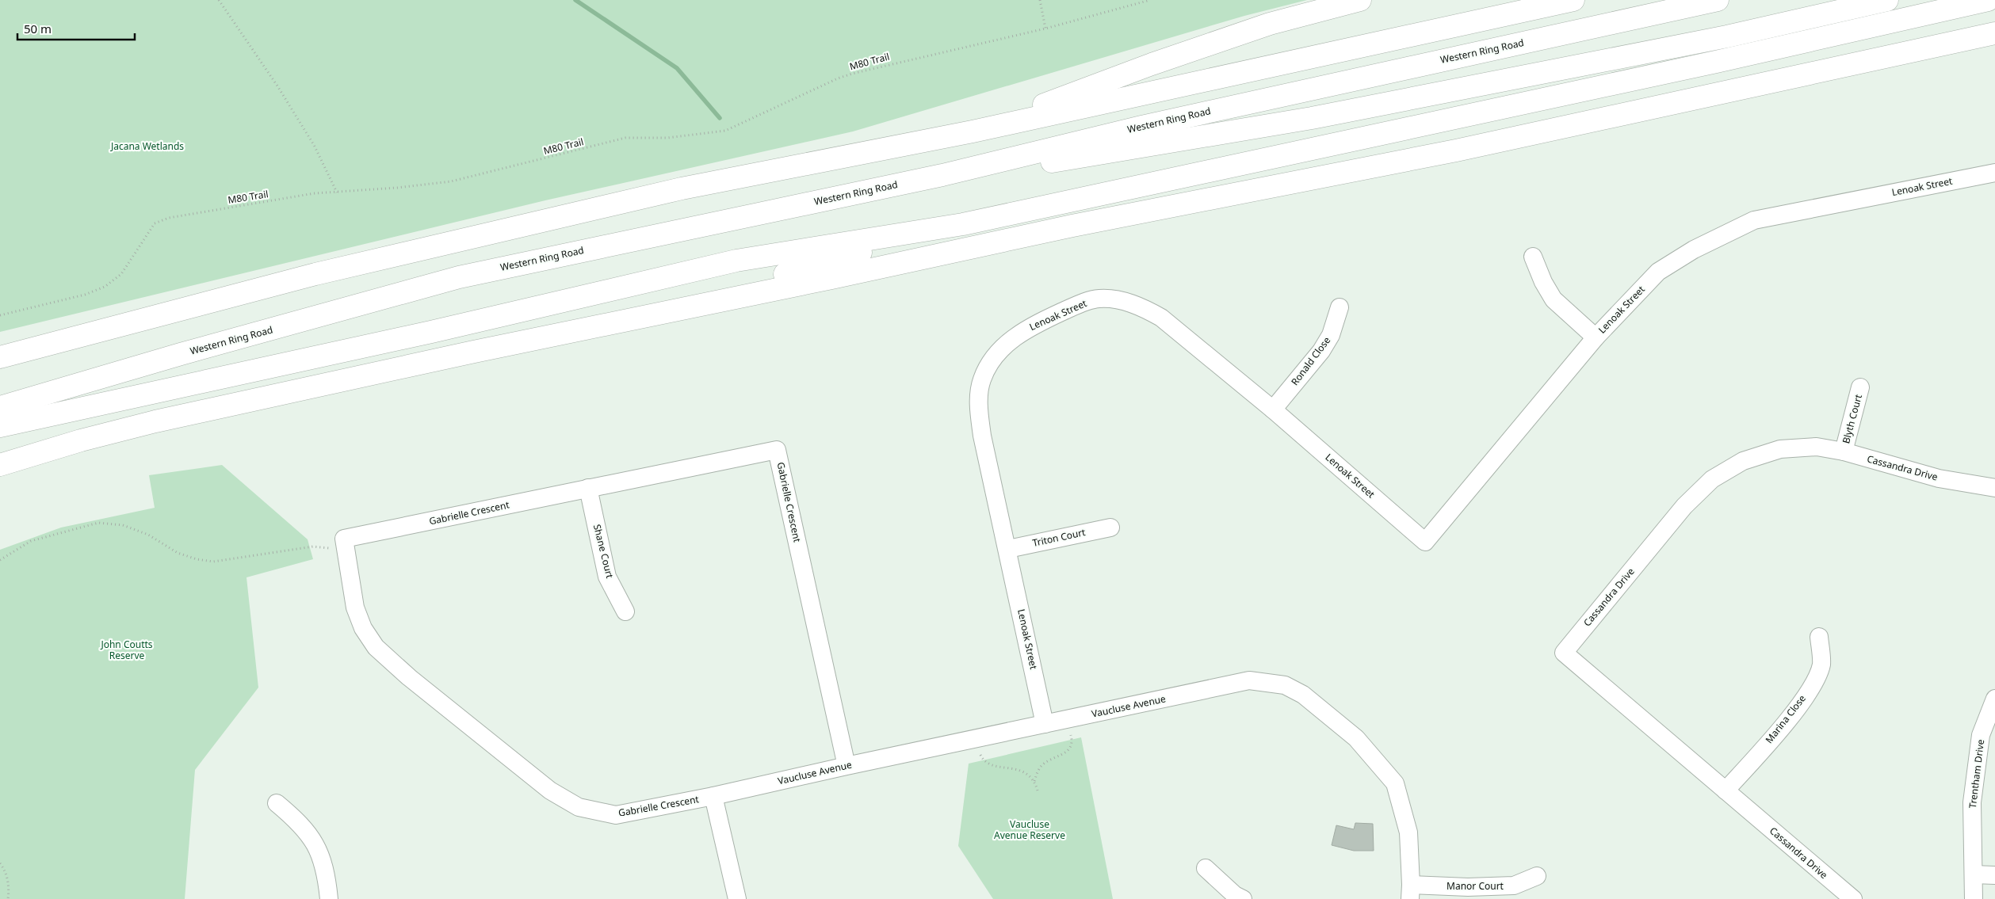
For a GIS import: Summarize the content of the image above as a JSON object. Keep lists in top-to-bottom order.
{
  "streets": {
    "highway": ["Western Ring Road"],
    "street": [
      "Lenoak Street",
      "Ronald Close",
      "Blyth Court",
      "Cassandra Drive",
      "Gabrielle Crescent",
      "Triton Court",
      "Shane Court",
      "Vaucluse Avenue",
      "Marina Close",
      "Trentham Drive",
      "Manor Court"
    ],
    "path": ["M80 Trail"]
  },
  "crossings": [
    ["Lenoak Street", "Ronald Close"],
    ["Lenoak Street", "Triton Court"],
    ["Lenoak Street", "Vaucluse Avenue"],
    ["Blyth Court", "Cassandra Drive"],
    ["Cassandra Drive", "Marina Close"],
    ["Gabrielle Crescent", "Shane Court"],
    ["Gabrielle Crescent", "Vaucluse Avenue"],
    ["Vaucluse Avenue", "Manor Court"]
  ],
  "parks": ["Jacana Wetlands", "John Coutts Reserve", "Vaucluse Avenue Reserve"],
  "scale_bar": "50 m"
}
